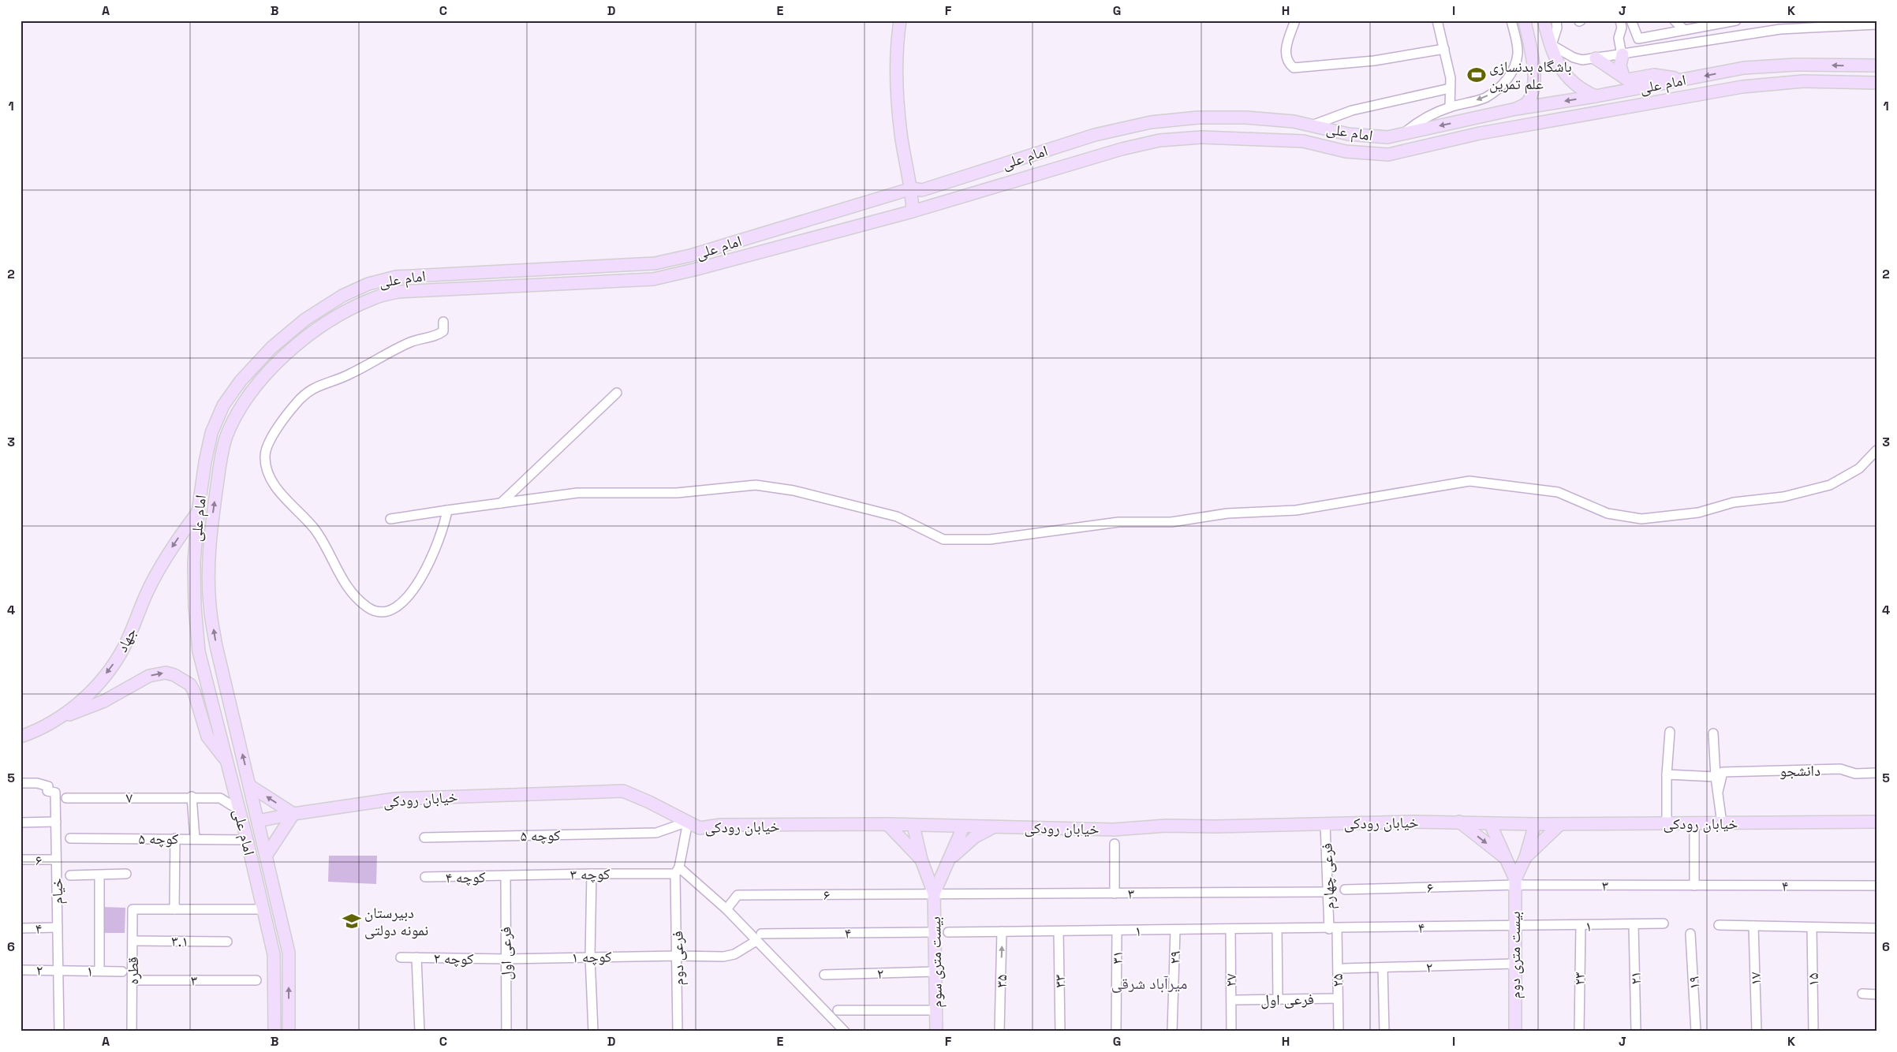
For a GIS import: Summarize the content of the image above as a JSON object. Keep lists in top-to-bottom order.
{
  "streets": {
    "main road": [
      "امام علی",
      "جهاد",
      "خیابان رودکی",
      "بیست متری دوم",
      "بیست متری سوم"
    ],
    "street": [
      "دانشجو",
      "۷",
      "کوچه ۵",
      "۶",
      "کوچه ۳",
      "فرعی چهارم",
      "کوچه ۴",
      "۳",
      "۴",
      "خیام",
      "۱",
      "۳.۱",
      "فرعی اول",
      "کوچه ۱",
      "۳۱",
      "۲۹",
      "کوچه ۲",
      "فرعی دوم",
      "۲",
      "قطره",
      "۲۱",
      "۲۳",
      "۱۷",
      "۱۵",
      "۲۷",
      "۲۵",
      "۳۵",
      "۳۳",
      "۱۹"
    ]
  },
  "crossings": [
    ["امام علی", "جهاد"],
    ["امام علی", "۷"],
    ["امام علی", "خیابان رودکی"],
    ["امام علی", "کوچه ۵"],
    ["خیابان رودکی", "کوچه ۵"],
    ["خیابان رودکی", "فرعی چهارم"],
    ["خیابان رودکی", "بیست متری دوم"],
    ["خیابان رودکی", "فرعی دوم"],
    ["خیابان رودکی", "بیست متری سوم"],
    ["کوچه ۵", "فرعی دوم"],
    ["۶", "۳"],
    ["۶", "خیام"],
    ["۶", "بیست متری دوم"],
    ["۶", "بیست متری سوم"],
    ["کوچه ۳", "کوچه ۴"],
    ["کوچه ۳", "فرعی اول"],
    ["کوچه ۳", "فرعی دوم"],
    ["فرعی چهارم", "۳"],
    ["فرعی چهارم", "۴"],
    ["فرعی چهارم", "۱"],
    ["فرعی چهارم", "۲۵"],
    ["کوچه ۴", "فرعی اول"],
    ["۳", "۴"],
    ["۳", "بیست متری دوم"],
    ["۳", "بیست متری سوم"],
    ["۳", "قطره"],
    ["۴", "خیام"],
    ["۴", "۱"],
    ["۴", "بیست متری دوم"],
    ["۴", "بیست متری سوم"],
    ["۴", "۲۵"],
    ["خیام", "۱"],
    ["خیام", "۲"],
    ["۱", "بیست متری دوم"],
    ["۱", "۳۱"],
    ["۱", "۲۹"],
    ["۱", "۲"],
    ["۱", "۲۱"],
    ["۱", "۲۳"],
    ["۱", "۲۷"],
    ["۱", "۲۵"],
    ["۱", "۳۵"],
    ["۱", "۳۳"],
    ["۳.۱", "قطره"],
    ["فرعی اول", "کوچه ۱"],
    ["فرعی اول", "کوچه ۲"],
    ["فرعی اول", "۲۵"],
    ["بیست متری دوم", "۲"],
    ["کوچه ۱", "کوچه ۲"],
    ["کوچه ۱", "فرعی دوم"],
    ["بیست متری سوم", "۲"]
  ],
  "one_way": ["جهاد", "۳۵"],
  "districts": ["میرآباد شرقی"],
  "places": {
    "sports": ["باشگاه بدنسازی علم تمرین"],
    "school or university": ["دبیرستان نمونه دولتی"]
  },
  "grid": {
    "columns": [
      "A",
      "B",
      "C",
      "D",
      "E",
      "F",
      "G",
      "H",
      "I",
      "J",
      "K"
    ],
    "rows": [
      "1",
      "2",
      "3",
      "4",
      "5",
      "6"
    ]
  }
}
